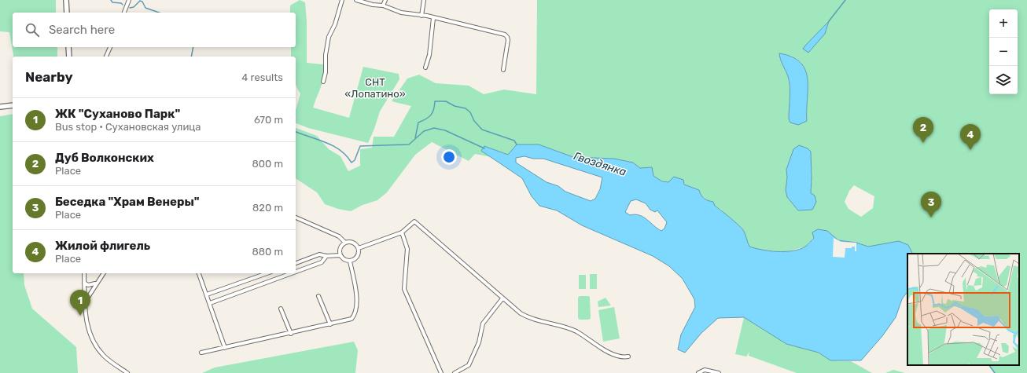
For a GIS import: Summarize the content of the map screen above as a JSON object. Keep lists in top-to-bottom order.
{
  "water": ["Гвоздянка"],
  "parks": ["СНТ «Лопатино»"],
  "page": {
    "map_buttons": ["+", "−"],
    "search": "Search here",
    "heading": ["Nearby", "4 results"],
    "list": [
      {
        "mark": "1",
        "name": "ЖК \"Суханово Парк\"",
        "note": "Bus stop · Сухановская улица",
        "value": "670 m"
      },
      {
        "mark": "2",
        "name": "Дуб Волконских",
        "note": "Place",
        "value": "800 m"
      },
      {
        "mark": "3",
        "name": "Беседка \"Храм Венеры\"",
        "note": "Place",
        "value": "820 m"
      },
      {
        "mark": "4",
        "name": "Жилой флигель",
        "note": "Place",
        "value": "880 m"
      }
    ],
    "pins": [
      "2",
      "4",
      "3",
      "1"
    ]
  }
}
